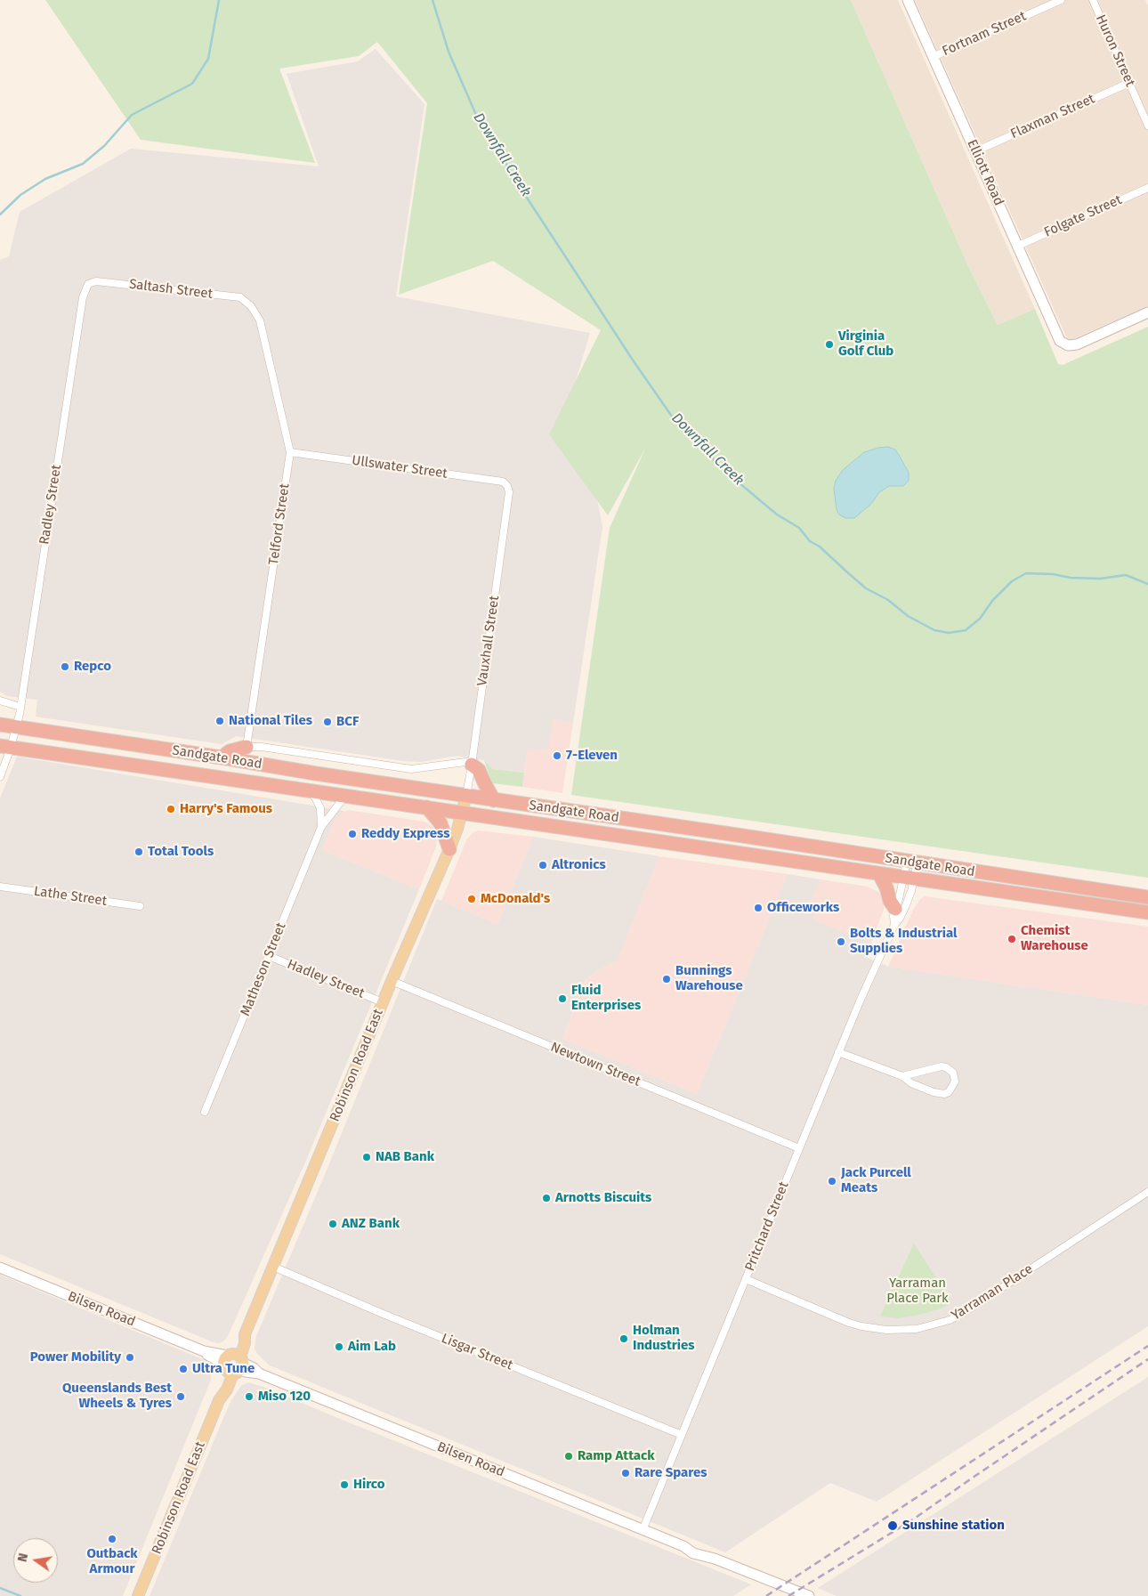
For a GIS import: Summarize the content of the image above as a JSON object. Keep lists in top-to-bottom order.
{
  "streets": {
    "highway": ["Sandgate Road"],
    "main road": ["Robinson Road East"],
    "street": [
      "Fortnam Street",
      "Huron Street",
      "Flaxman Street",
      "Elliott Road",
      "Folgate Street",
      "Saltash Street",
      "Ullswater Street",
      "Radley Street",
      "Telford Street",
      "Vauxhall Street",
      "Lathe Street",
      "Matheson Street",
      "Hadley Street",
      "Newtown Street",
      "Pritchard Street",
      "Yarraman Place",
      "Bilsen Road",
      "Lisgar Street"
    ]
  },
  "crossings": [
    ["Fortnam Street", "Elliott Road"],
    ["Huron Street", "Flaxman Street"],
    ["Flaxman Street", "Elliott Road"],
    ["Elliott Road", "Folgate Street"],
    ["Saltash Street", "Radley Street"],
    ["Saltash Street", "Telford Street"],
    ["Ullswater Street", "Telford Street"],
    ["Ullswater Street", "Vauxhall Street"],
    ["Radley Street", "Sandgate Road"],
    ["Telford Street", "Sandgate Road"],
    ["Vauxhall Street", "Sandgate Road"],
    ["Vauxhall Street", "Robinson Road East"],
    ["Sandgate Road", "Matheson Street"],
    ["Sandgate Road", "Robinson Road East"],
    ["Sandgate Road", "Pritchard Street"],
    ["Matheson Street", "Hadley Street"],
    ["Hadley Street", "Robinson Road East"],
    ["Newtown Street", "Robinson Road East"],
    ["Newtown Street", "Pritchard Street"],
    ["Robinson Road East", "Bilsen Road"],
    ["Robinson Road East", "Lisgar Street"],
    ["Pritchard Street", "Yarraman Place"],
    ["Pritchard Street", "Bilsen Road"],
    ["Pritchard Street", "Lisgar Street"]
  ],
  "water": ["Downfall Creek"],
  "parks": ["Yarraman Place Park"],
  "places": [
    "Virginia Golf Club",
    "Repco",
    "National Tiles",
    "BCF",
    "7-Eleven",
    "Harry's Famous",
    "Reddy Express",
    "Total Tools",
    "Altronics",
    "McDonald's",
    "Officeworks",
    "Chemist Warehouse",
    "Bolts & Industrial Supplies",
    "Bunnings Warehouse",
    "Fluid Enterprises",
    "NAB Bank",
    "Jack Purcell Meats",
    "Arnotts Biscuits",
    "ANZ Bank",
    "Holman Industries",
    "Aim Lab",
    "Power Mobility",
    "Ultra Tune",
    "Queenslands Best Wheels & Tyres",
    "Miso 120",
    "Ramp Attack",
    "Rare Spares",
    "Hirco",
    "Sunshine station",
    "Outback Armour"
  ],
  "north": "left"
}
